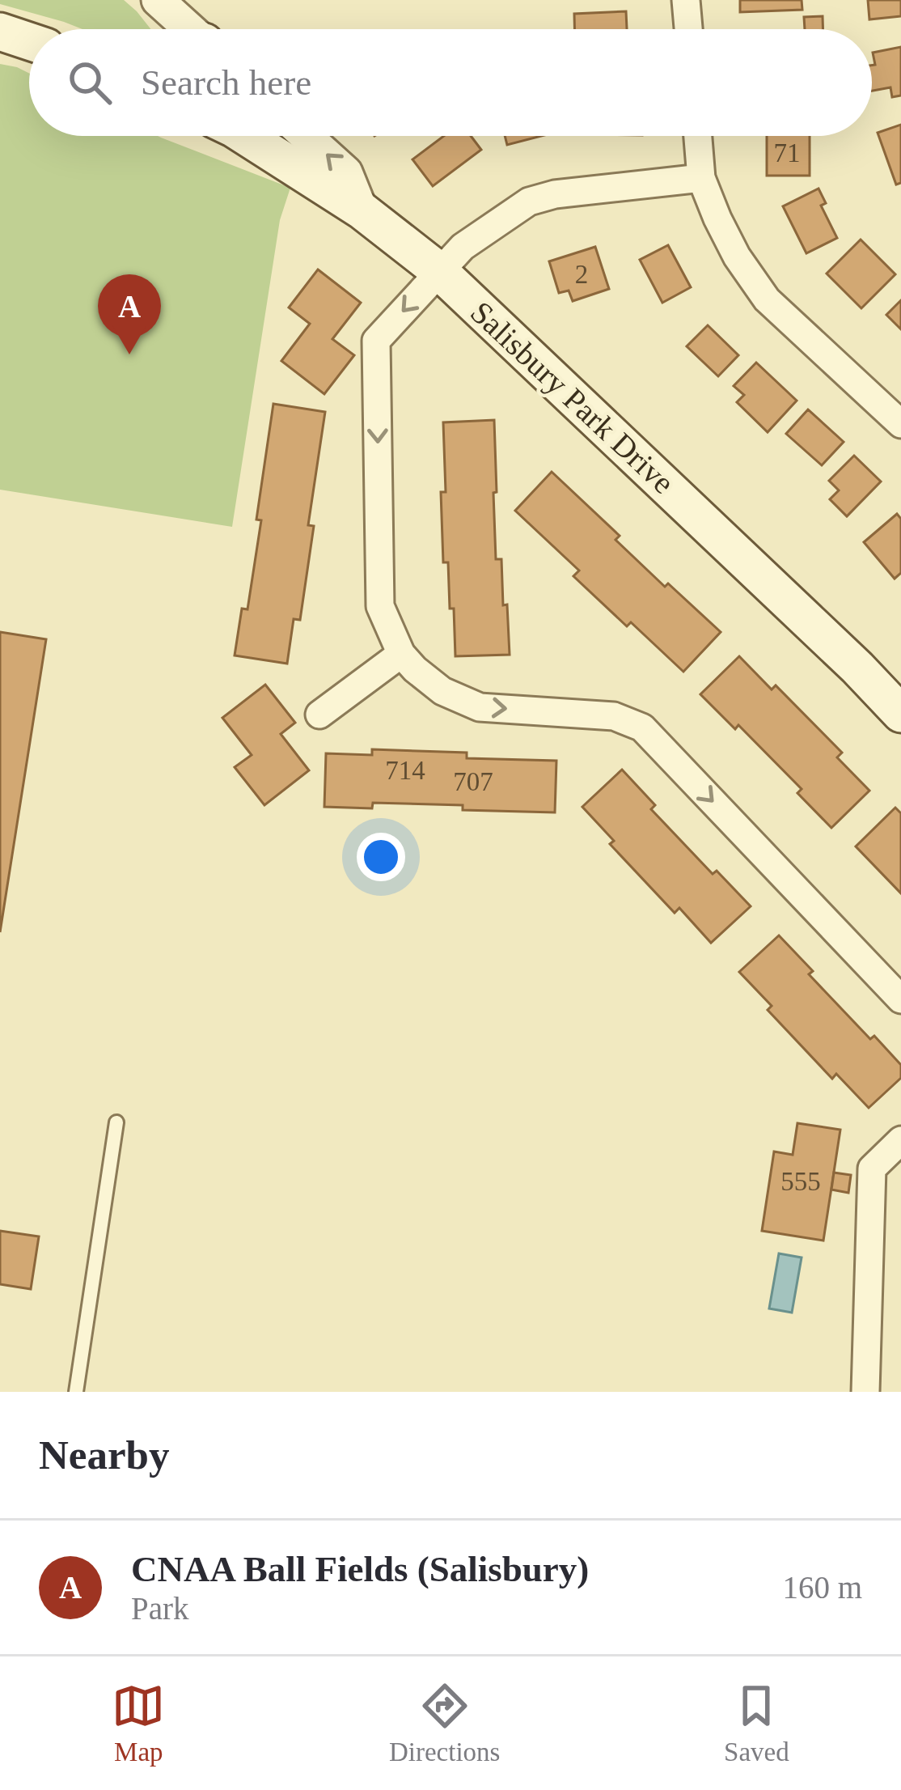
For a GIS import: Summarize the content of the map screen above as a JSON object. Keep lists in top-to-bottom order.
{
  "streets": {
    "main road": ["Salisbury Park Drive"]
  },
  "house_numbers": [
    "71",
    "2",
    "714",
    "707",
    "555"
  ],
  "page": {
    "search": "Search here",
    "pins": "A",
    "heading": "Nearby",
    "list": [
      {
        "mark": "A",
        "name": "CNAA Ball Fields (Salisbury)",
        "note": "Park",
        "value": "160 m"
      }
    ],
    "nav": ["Map", "Directions", "Saved"]
  }
}
